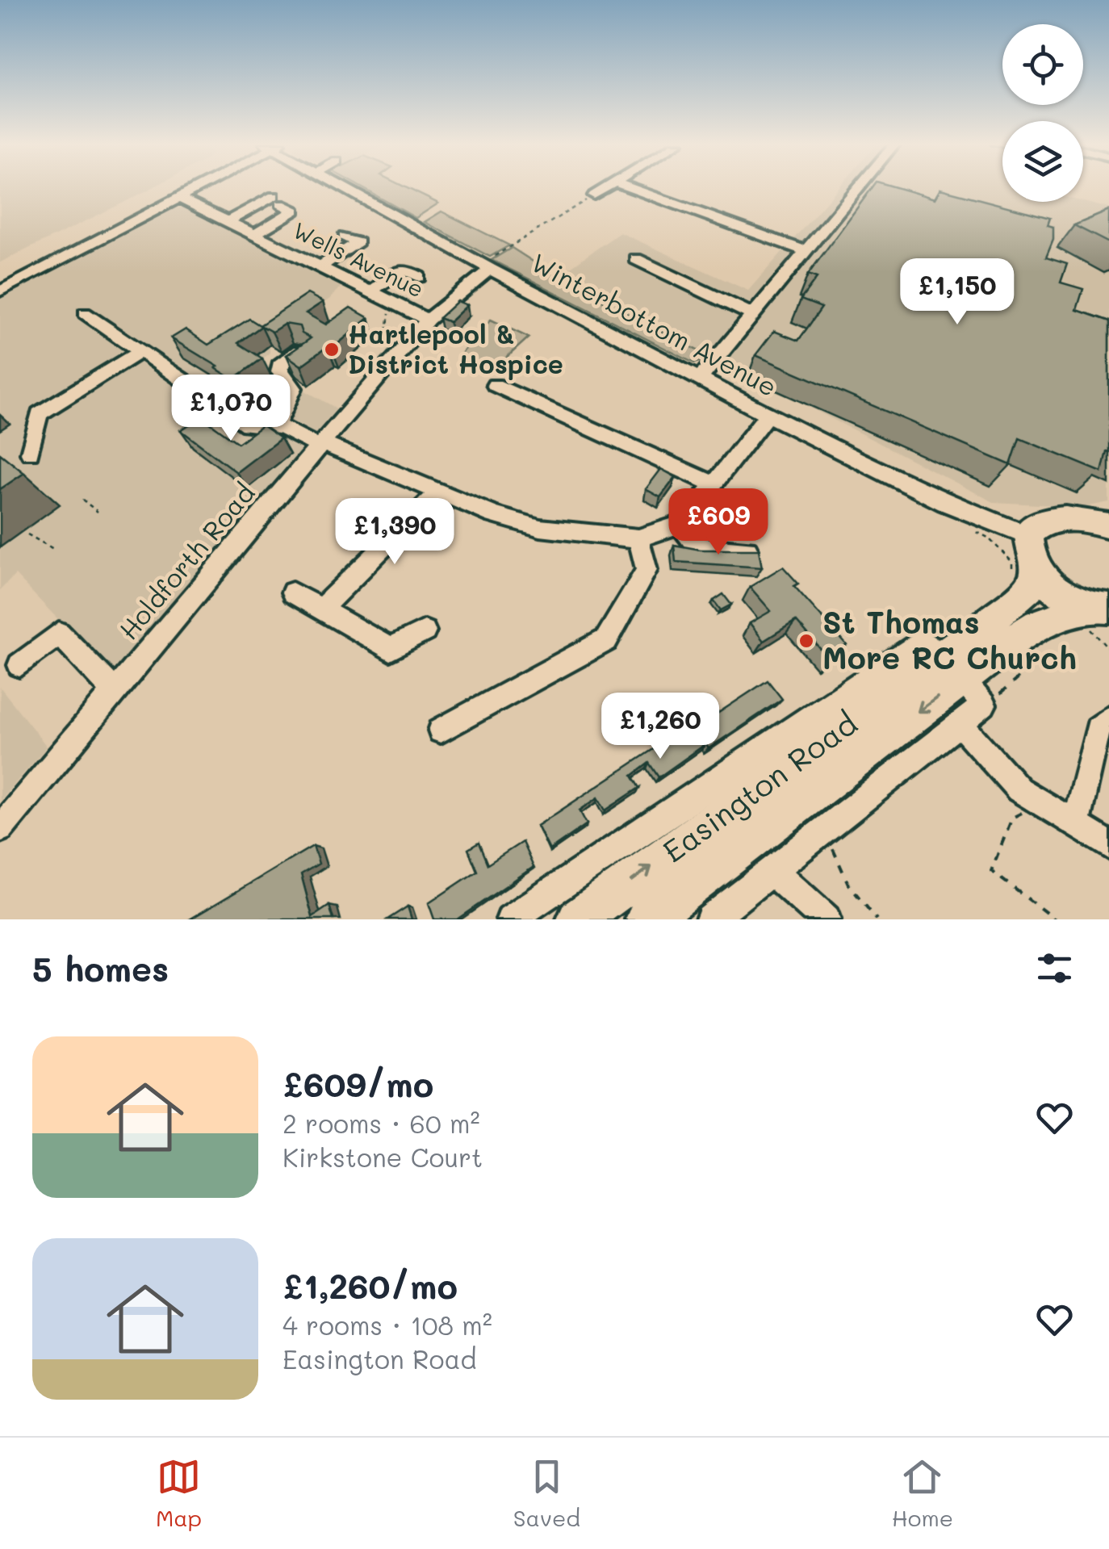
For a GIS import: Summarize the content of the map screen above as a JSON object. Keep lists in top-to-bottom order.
{
  "streets": {
    "highway": ["Easington Road"],
    "street": ["Wells Avenue", "Winterbottom Avenue", "Holdforth Road"]
  },
  "crossings": [
    ["Wells Avenue", "Holdforth Road"],
    ["Winterbottom Avenue", "Holdforth Road"],
    ["Winterbottom Avenue", "Easington Road"]
  ],
  "places": ["Hartlepool & District Hospice", "St Thomas More RC Church"],
  "page": {
    "price": [
      "£1,150",
      "£1,070",
      "£609",
      "£1,390",
      "£1,260"
    ],
    "heading": "5 homes",
    "list": [
      {
        "name": "£609/mo",
        "note": "2 rooms · 60 m² · Kirkstone Court"
      },
      {
        "name": "£1,260/mo",
        "note": "4 rooms · 108 m² · Easington Road"
      }
    ],
    "tabs": ["Map", "Saved", "Home"]
  }
}
